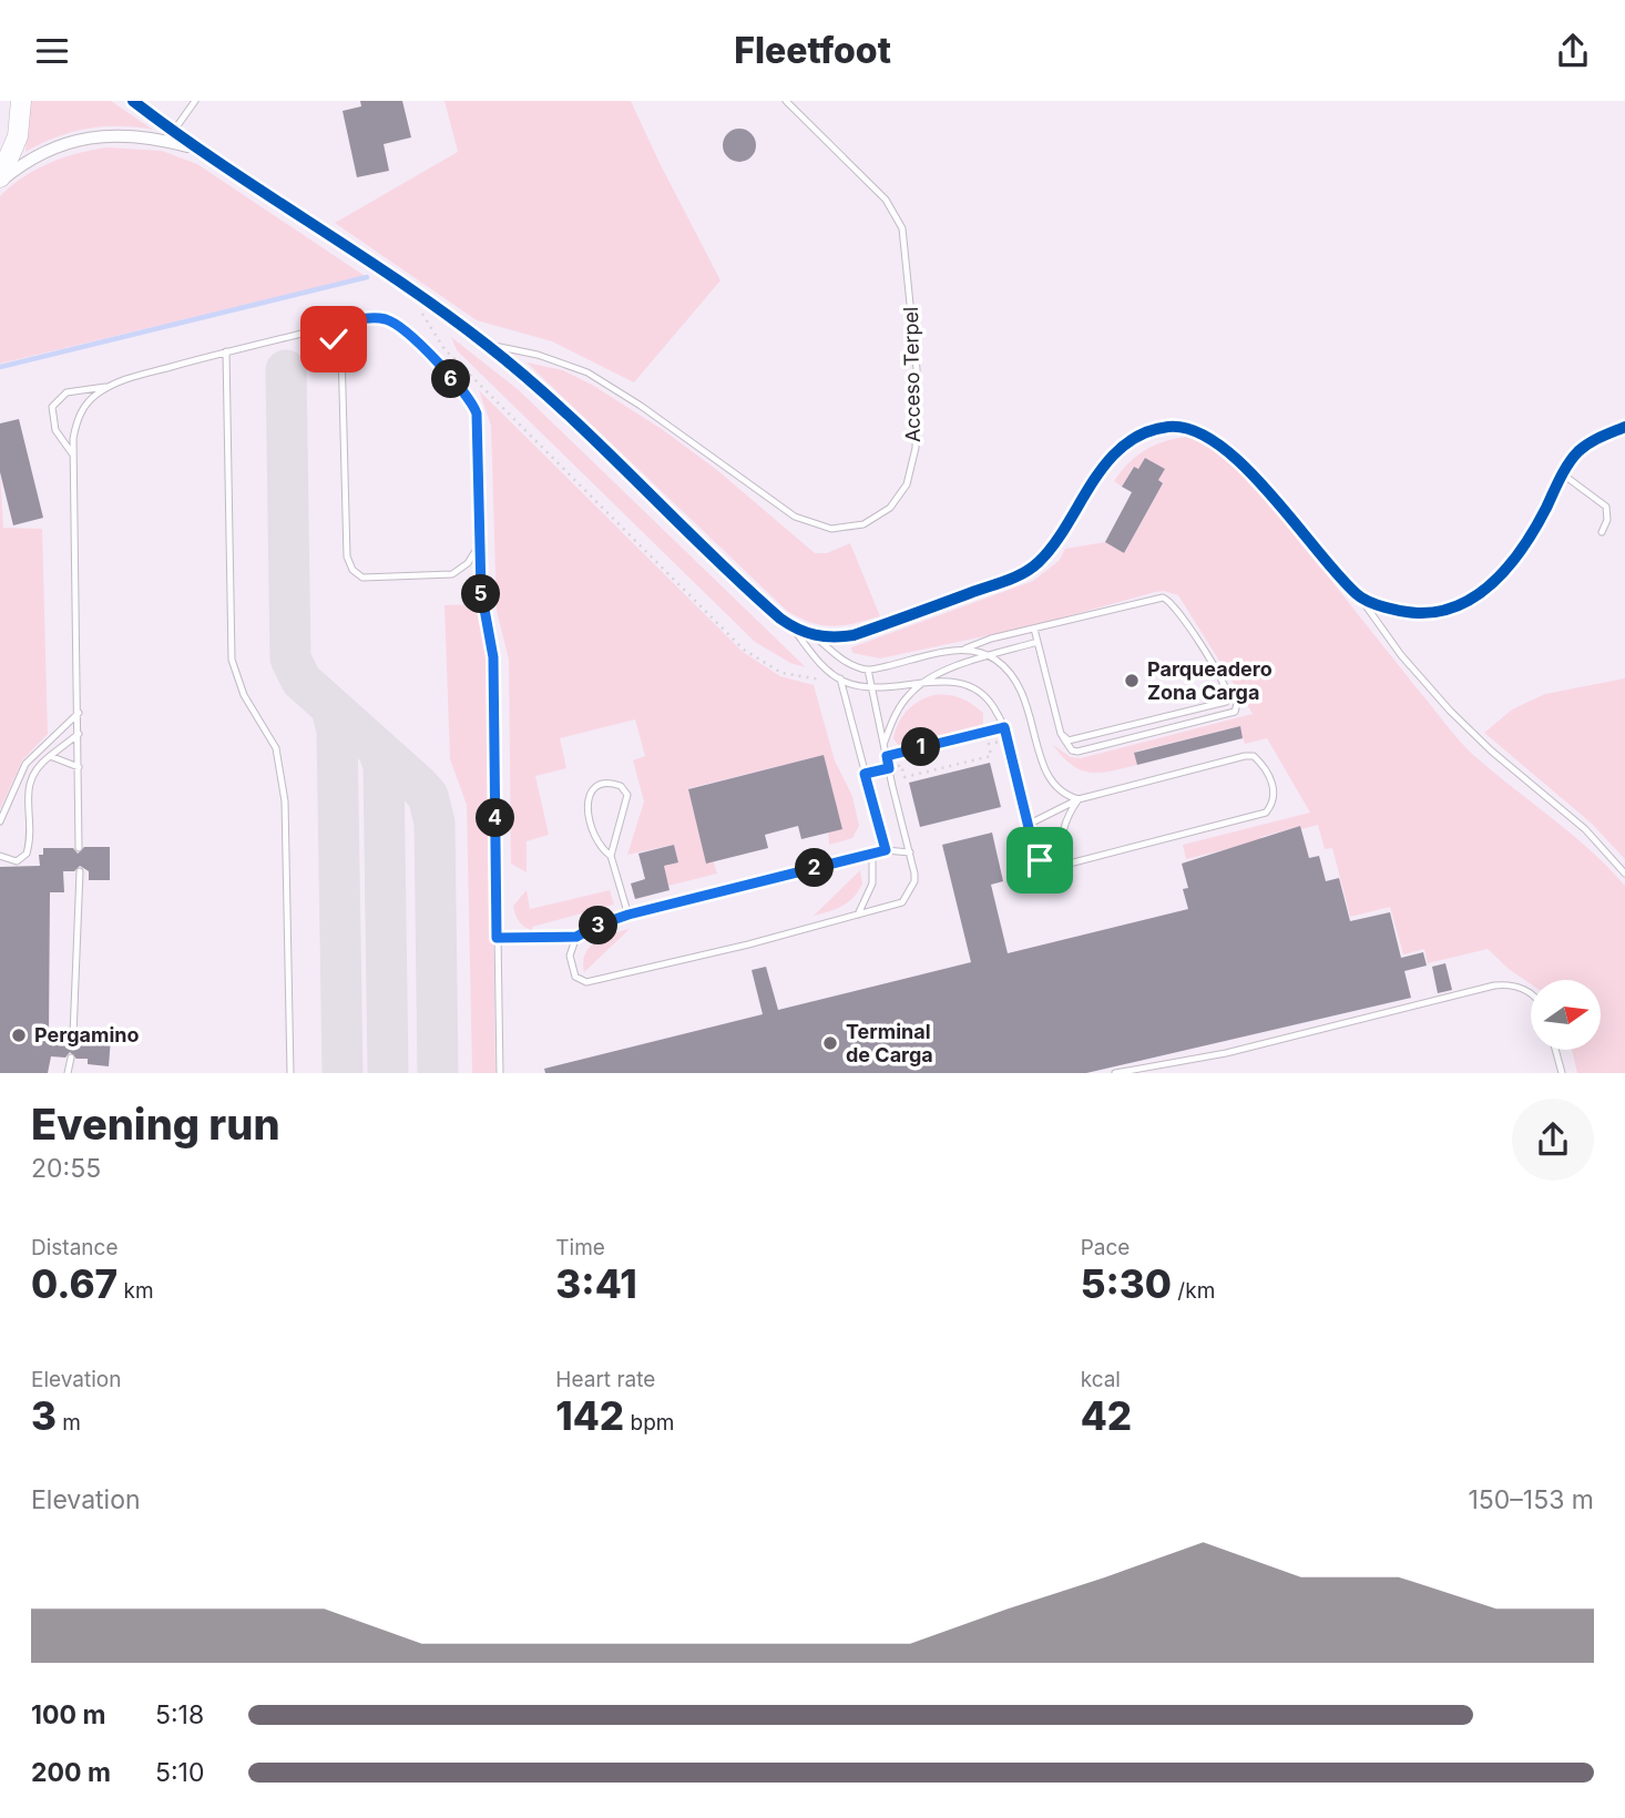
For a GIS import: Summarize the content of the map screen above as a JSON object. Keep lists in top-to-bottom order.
{
  "streets": {
    "lane": ["Acceso Terpel"]
  },
  "places": ["Parqueadero Zona Carga", "Pergamino", "Terminal de Carga"],
  "north": "right",
  "page": {
    "header": "Fleetfoot",
    "pins": [
      "6",
      "5",
      "1",
      "4",
      "2",
      "3"
    ],
    "heading": ["Evening run", "20:55"],
    "stats": [
      ["Distance", "0.67 km"],
      ["Time", "3:41"],
      ["Pace", "5:30 /km"],
      ["Elevation", "3 m"],
      ["Heart rate", "142 bpm"],
      ["kcal", "42"]
    ],
    "chart": ["Elevation", "150–153 m"],
    "list": [
      {
        "name": "100 m",
        "note": "5:18"
      },
      {
        "name": "200 m",
        "note": "5:10"
      }
    ]
  }
}
